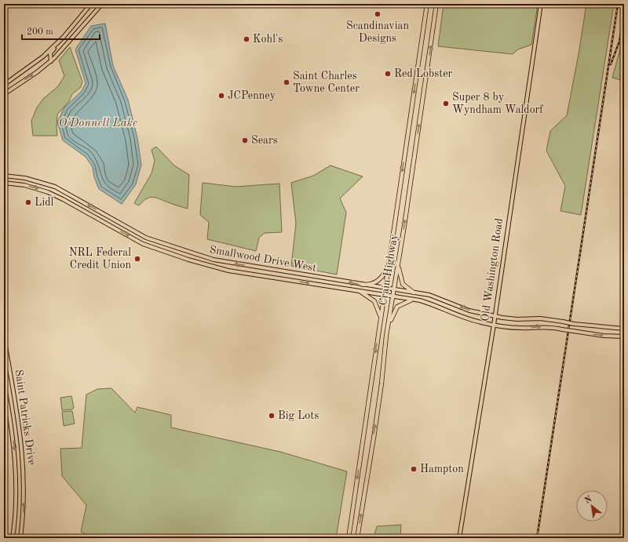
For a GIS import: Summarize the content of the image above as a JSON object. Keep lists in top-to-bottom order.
{
  "streets": {
    "highway": ["Crain Highway"],
    "main road": ["Smallwood Drive West", "Old Washington Road", "Saint Patricks Drive"]
  },
  "crossings": [
    ["Smallwood Drive West", "Crain Highway"],
    ["Smallwood Drive West", "Old Washington Road"]
  ],
  "water": ["O'Donnell Lake"],
  "places": [
    "Scandinavian Designs",
    "Kohl's",
    "Red Lobster",
    "Saint Charles Towne Center",
    "JCPenney",
    "Super 8 by Wyndham Waldorf",
    "Sears",
    "Lidl",
    "NRL Federal Credit Union",
    "Big Lots",
    "Hampton"
  ],
  "scale_bar": "200 m",
  "north": "top left"
}
